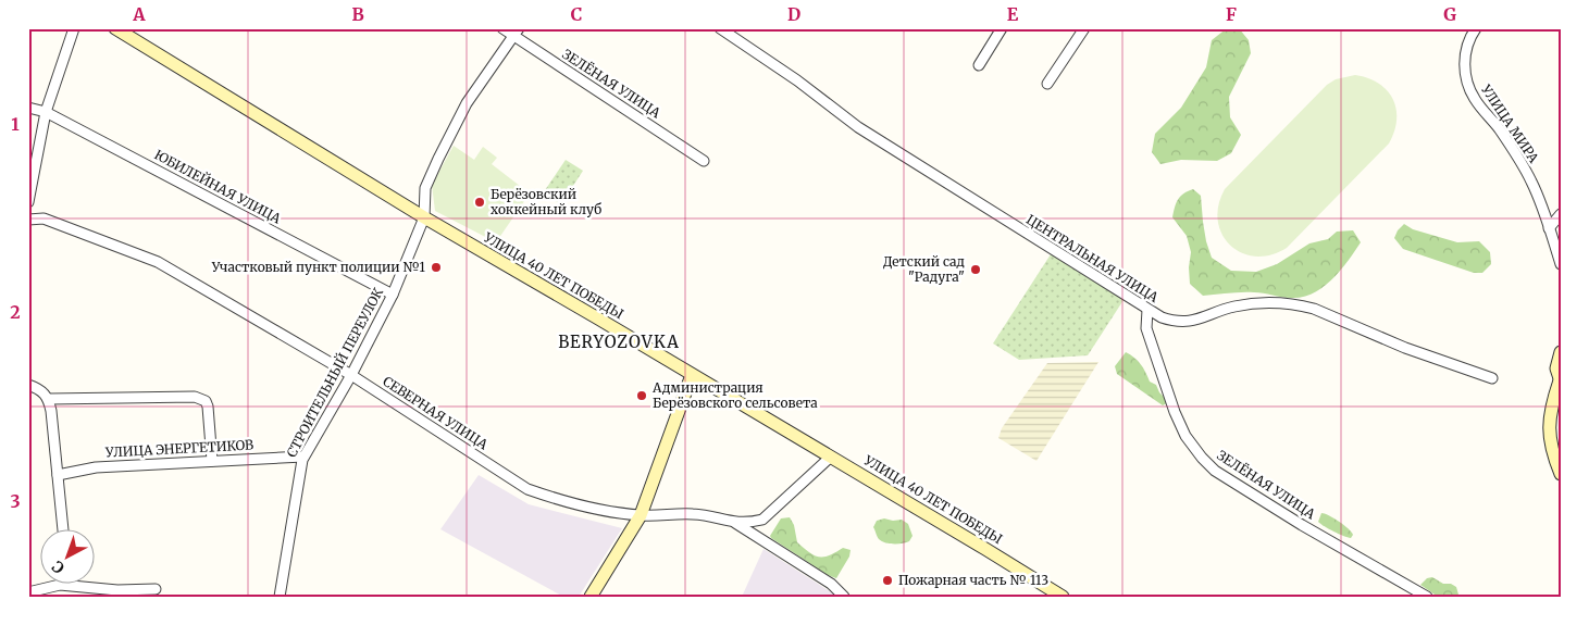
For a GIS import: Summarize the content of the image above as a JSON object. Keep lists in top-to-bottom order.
{
  "streets": {
    "street": [
      "ЗЕЛЁНАЯ УЛИЦА",
      "УЛИЦА МИРА",
      "ЮБИЛЕЙНАЯ УЛИЦА",
      "ЦЕНТРАЛЬНАЯ УЛИЦА",
      "УЛИЦА 40 ЛЕТ ПОБЕДЫ",
      "СТРОИТЕЛЬНЫЙ ПЕРЕУЛОК",
      "СЕВЕРНАЯ УЛИЦА",
      "УЛИЦА ЭНЕРГЕТИКОВ"
    ]
  },
  "crossings": [
    ["ЗЕЛЁНАЯ УЛИЦА", "ЦЕНТРАЛЬНАЯ УЛИЦА"],
    ["ЗЕЛЁНАЯ УЛИЦА", "СТРОИТЕЛЬНЫЙ ПЕРЕУЛОК"],
    ["ЮБИЛЕЙНАЯ УЛИЦА", "СТРОИТЕЛЬНЫЙ ПЕРЕУЛОК"],
    ["УЛИЦА 40 ЛЕТ ПОБЕДЫ", "СТРОИТЕЛЬНЫЙ ПЕРЕУЛОК"],
    ["УЛИЦА 40 ЛЕТ ПОБЕДЫ", "СЕВЕРНАЯ УЛИЦА"],
    ["СТРОИТЕЛЬНЫЙ ПЕРЕУЛОК", "СЕВЕРНАЯ УЛИЦА"],
    ["СТРОИТЕЛЬНЫЙ ПЕРЕУЛОК", "УЛИЦА ЭНЕРГЕТИКОВ"]
  ],
  "districts": ["BERYOZOVKA"],
  "places": [
    "Берёзовский хоккейный клуб",
    "Участковый пункт полиции №1",
    "Детский сад \"Радуга\"",
    "Администрация Берёзовского сельсовета",
    "Пожарная часть № 113"
  ],
  "north": "bottom left",
  "grid": {
    "columns": [
      "A",
      "B",
      "C",
      "D",
      "E",
      "F",
      "G"
    ],
    "rows": ["1", "2", "3"]
  }
}
